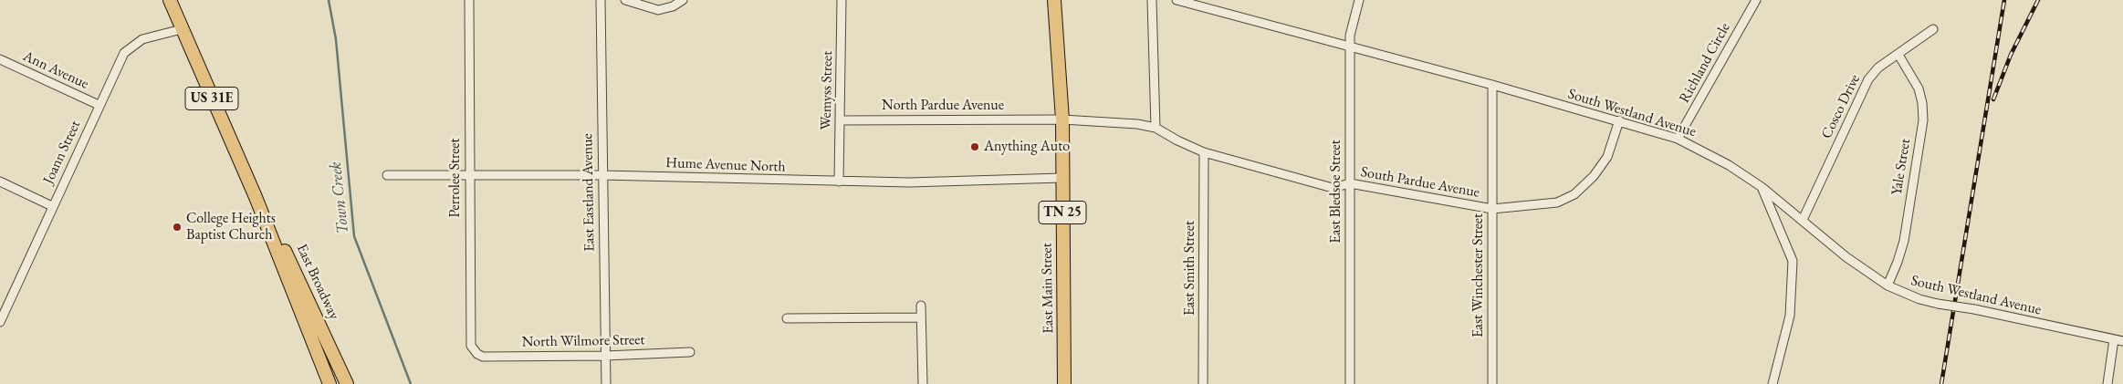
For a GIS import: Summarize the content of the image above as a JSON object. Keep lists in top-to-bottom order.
{
  "streets": {
    "main road": [
      "US 31E",
      "TN 25",
      "East Broadway",
      "East Main Street"
    ],
    "street": [
      "Richland Circle",
      "Ann Avenue",
      "Wemyss Street",
      "North Pardue Avenue",
      "Cosco Drive",
      "South Westland Avenue",
      "Joann Street",
      "Hume Avenue North",
      "Yale Street",
      "Perrolee Street",
      "South Pardue Avenue",
      "East Bledsoe Street",
      "East Eastland Avenue",
      "East Smith Street",
      "East Winchester Street",
      "North Wilmore Street"
    ]
  },
  "crossings": [
    ["Richland Circle", "South Westland Avenue"],
    ["Ann Avenue", "Joann Street"],
    ["Wemyss Street", "North Pardue Avenue"],
    ["Wemyss Street", "Hume Avenue North"],
    ["North Pardue Avenue", "South Pardue Avenue"],
    ["Cosco Drive", "South Westland Avenue"],
    ["Cosco Drive", "Yale Street"],
    ["South Westland Avenue", "Yale Street"],
    ["South Westland Avenue", "South Pardue Avenue"],
    ["South Westland Avenue", "East Bledsoe Street"],
    ["South Westland Avenue", "East Winchester Street"],
    ["Joann Street", "East Broadway"],
    ["Hume Avenue North", "Perrolee Street"],
    ["Hume Avenue North", "East Eastland Avenue"],
    ["Hume Avenue North", "East Main Street"],
    ["Perrolee Street", "North Wilmore Street"],
    ["South Pardue Avenue", "East Bledsoe Street"],
    ["South Pardue Avenue", "East Smith Street"],
    ["South Pardue Avenue", "East Winchester Street"],
    ["South Pardue Avenue", "East Main Street"],
    ["East Eastland Avenue", "North Wilmore Street"]
  ],
  "water": ["Town Creek"],
  "places": ["Anything Auto", "College Heights Baptist Church"]
}
